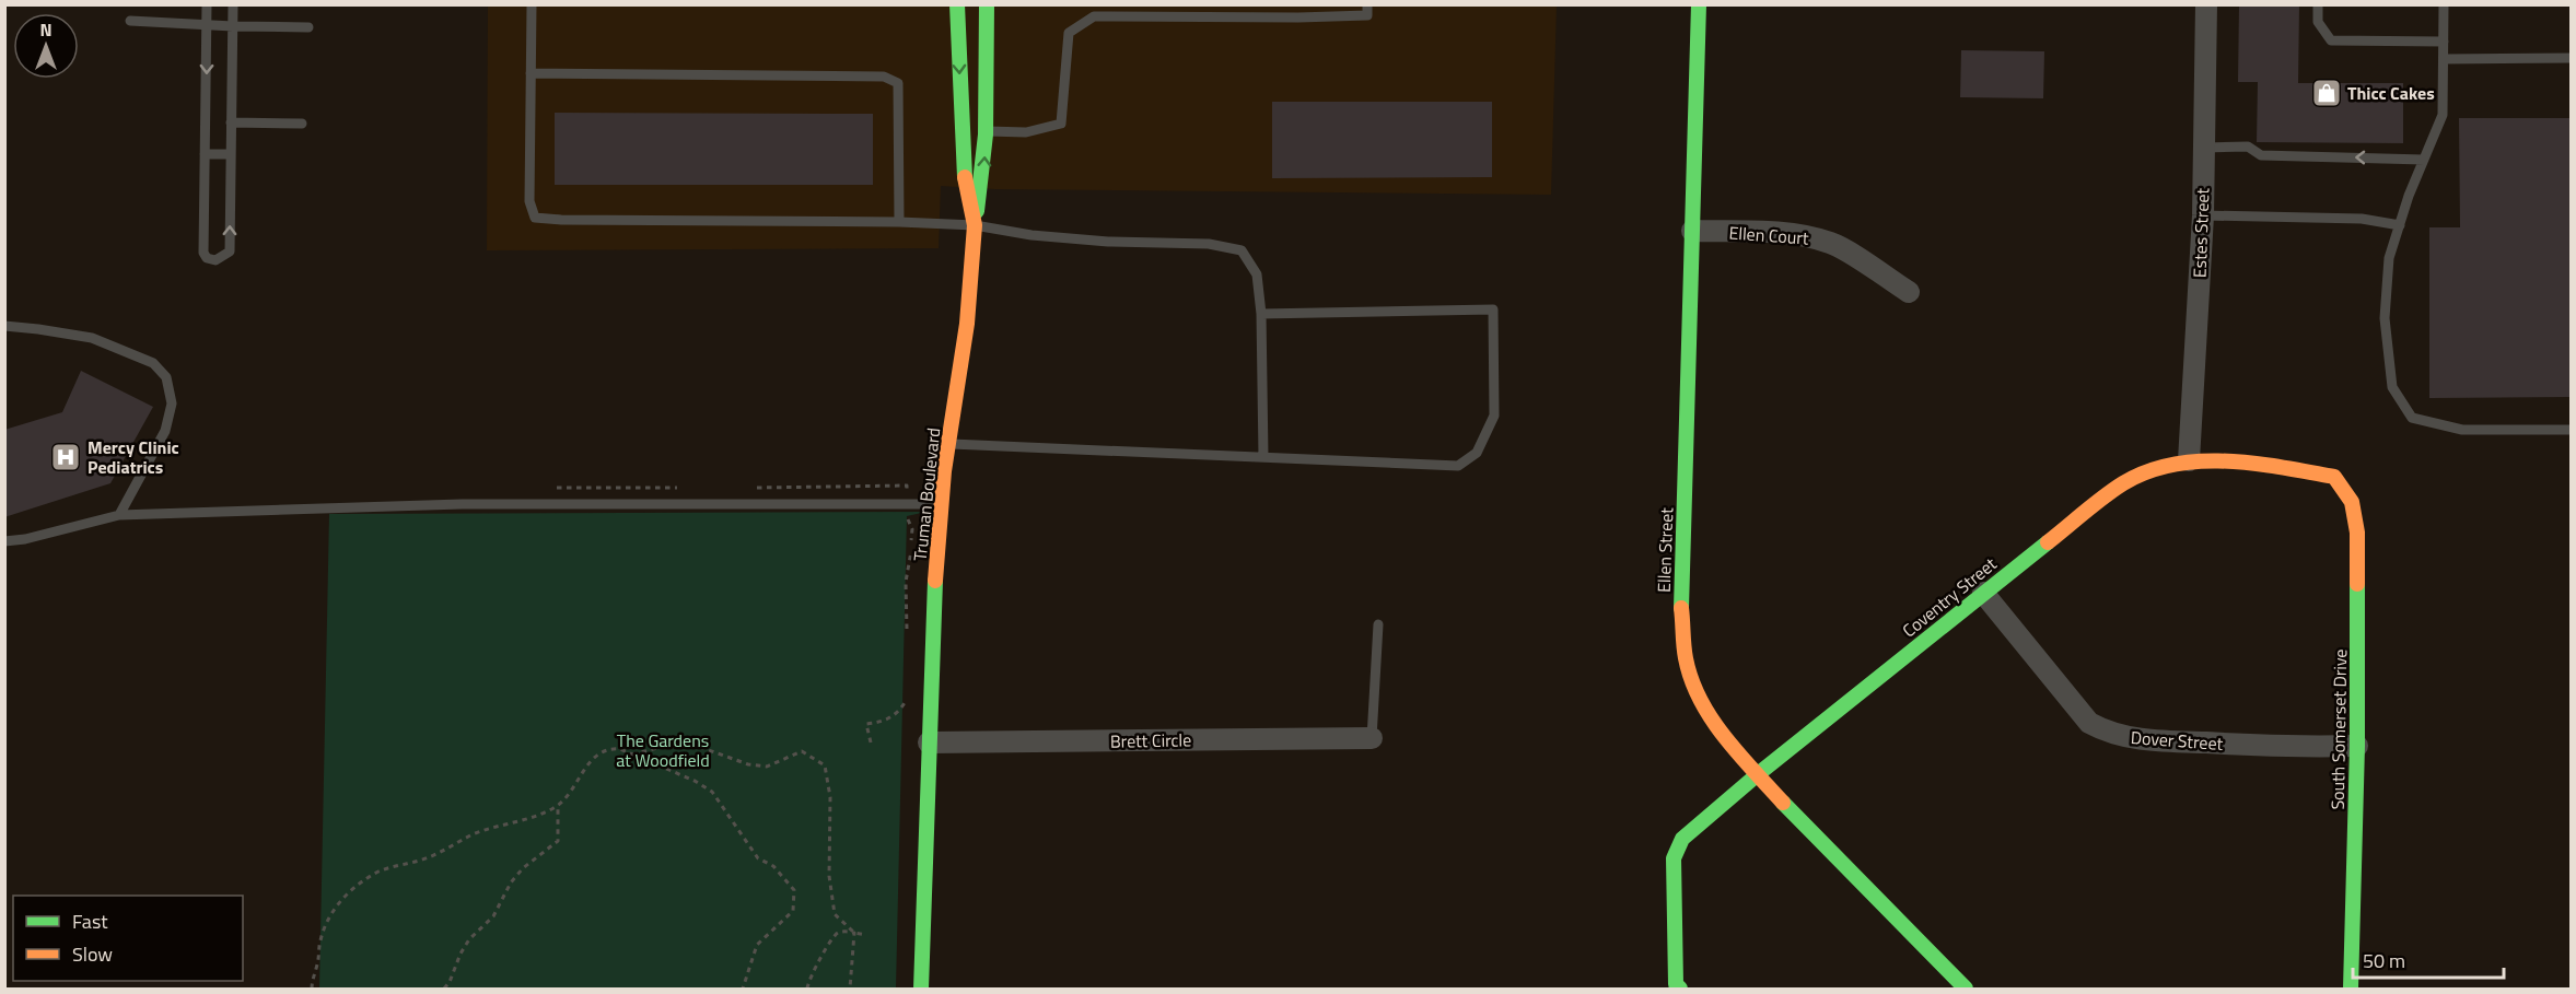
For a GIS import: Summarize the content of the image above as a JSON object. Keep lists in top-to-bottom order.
{
  "streets": {
    "street": [
      "Estes Street",
      "Ellen Court",
      "Truman Boulevard",
      "Ellen Street",
      "Coventry Street",
      "South Somerset Drive",
      "Brett Circle",
      "Dover Street"
    ]
  },
  "crossings": [
    ["Estes Street", "Coventry Street"],
    ["Ellen Court", "Ellen Street"],
    ["Truman Boulevard", "Brett Circle"],
    ["Ellen Street", "Coventry Street"],
    ["Coventry Street", "South Somerset Drive"],
    ["Coventry Street", "Dover Street"],
    ["South Somerset Drive", "Dover Street"]
  ],
  "parks": ["The Gardens at Woodfield"],
  "places": {
    "shop": ["Thicc Cakes"],
    "hospital": ["Mercy Clinic Pediatrics"]
  },
  "legend": ["Fast", "Slow"],
  "scale_bar": "50 m",
  "north": "top"
}
